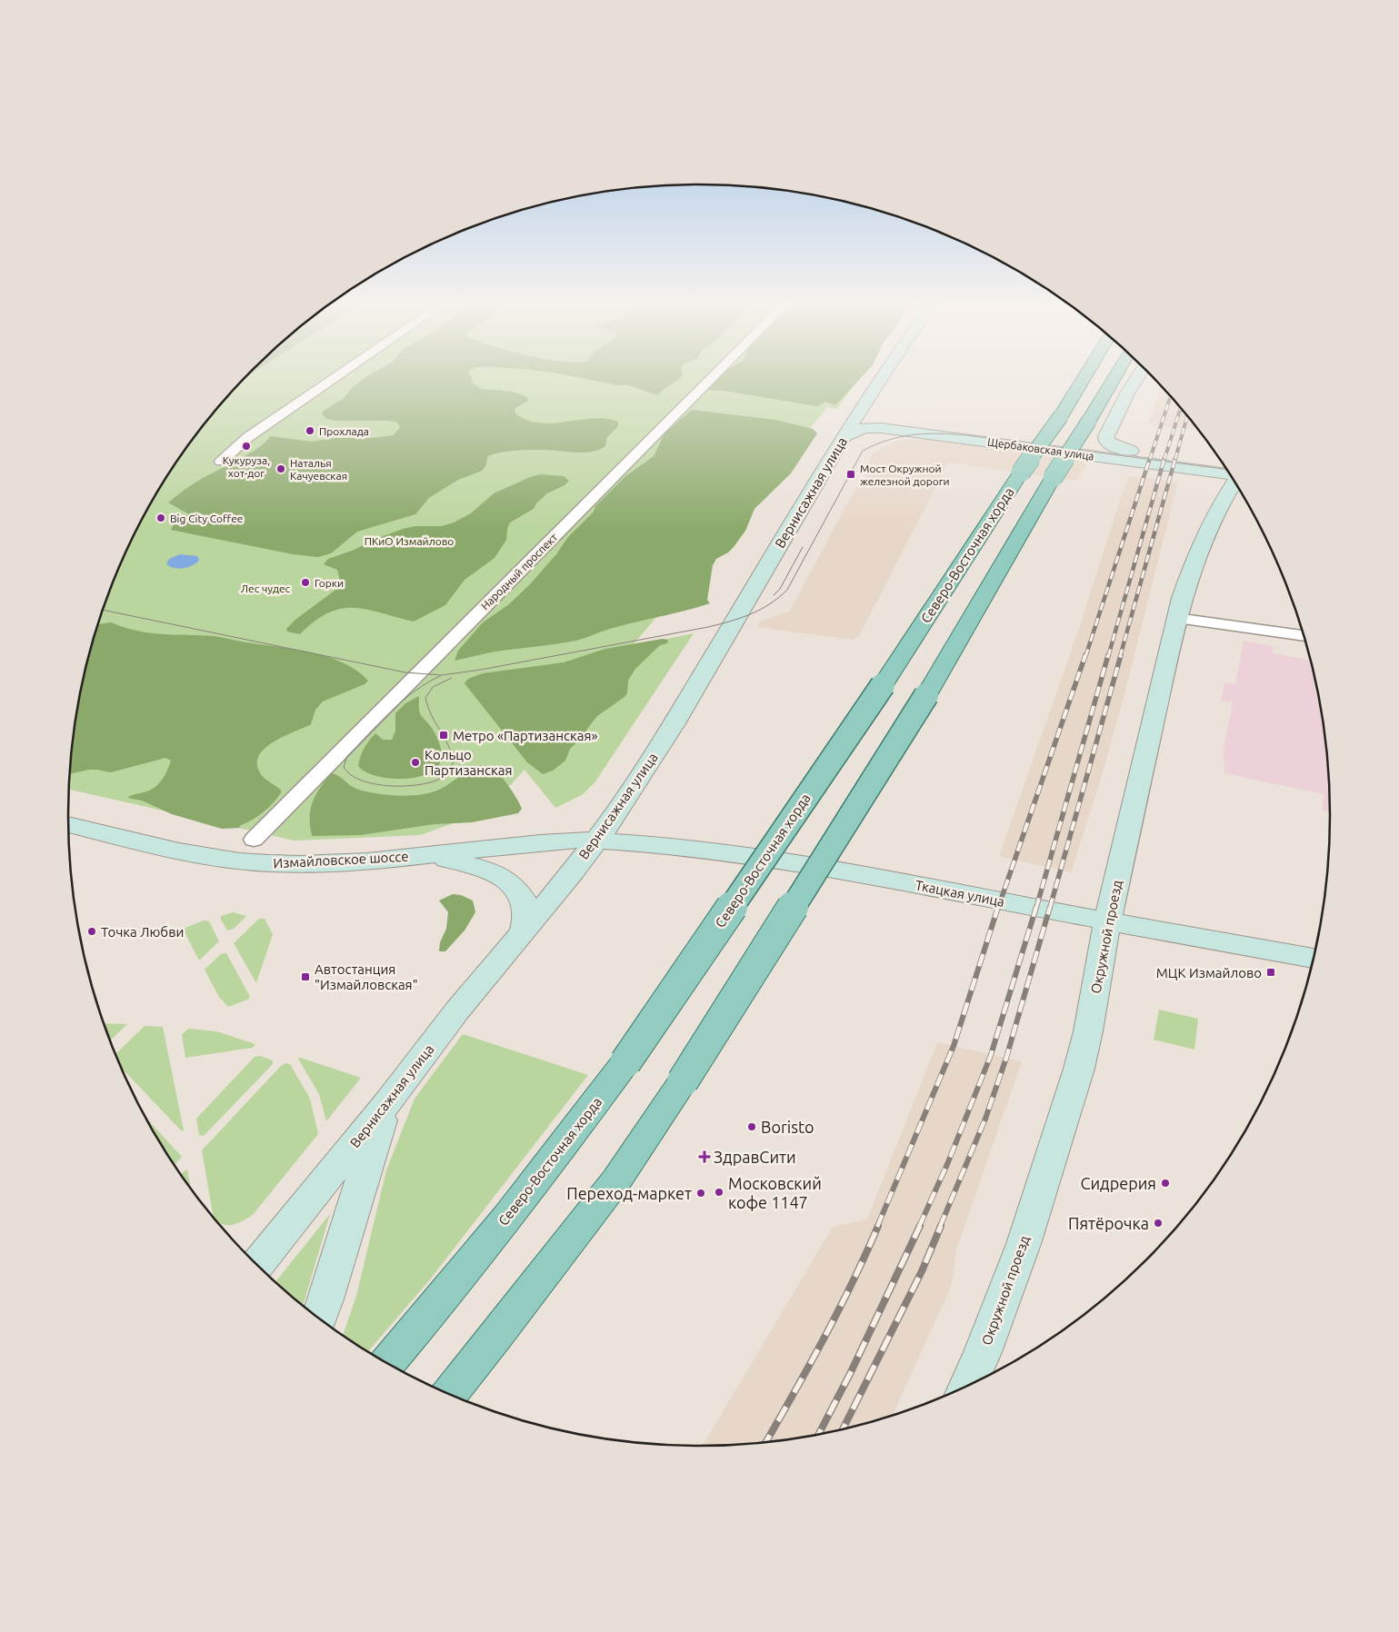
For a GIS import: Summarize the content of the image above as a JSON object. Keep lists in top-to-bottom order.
{
  "streets": {
    "main road": [
      "Щербаковская улица",
      "Вернисажная улица",
      "Северо-Восточная хорда",
      "Измайловское шоссе",
      "Ткацкая улица",
      "Окружной проезд"
    ],
    "street": ["Народный проспект"]
  },
  "crossings": [
    ["Щербаковская улица", "Вернисажная улица"],
    ["Вернисажная улица", "Измайловское шоссе"],
    ["Вернисажная улица", "Ткацкая улица"],
    ["Измайловское шоссе", "Ткацкая улица"],
    ["Ткацкая улица", "Окружной проезд"]
  ],
  "parks": ["ПКиО Измайлово", "Лес чудес"],
  "places": {
    "other": [
      "Прохлада",
      "Кукуруза, хот-дог",
      "Наталья Качуевская",
      "Big City Coffee",
      "Горки",
      "Кольцо Партизанская",
      "Точка Любви",
      "Boristo",
      "Сидрерия",
      "Московский кофе 1147",
      "Переход-маркет",
      "Пятёрочка"
    ],
    "transit": [
      "Мост Окружной железной дороги",
      "Метро «Партизанская»",
      "МЦК Измайлово",
      "Автостанция \"Измайловская\""
    ],
    "health": ["ЗдравСити"]
  }
}
